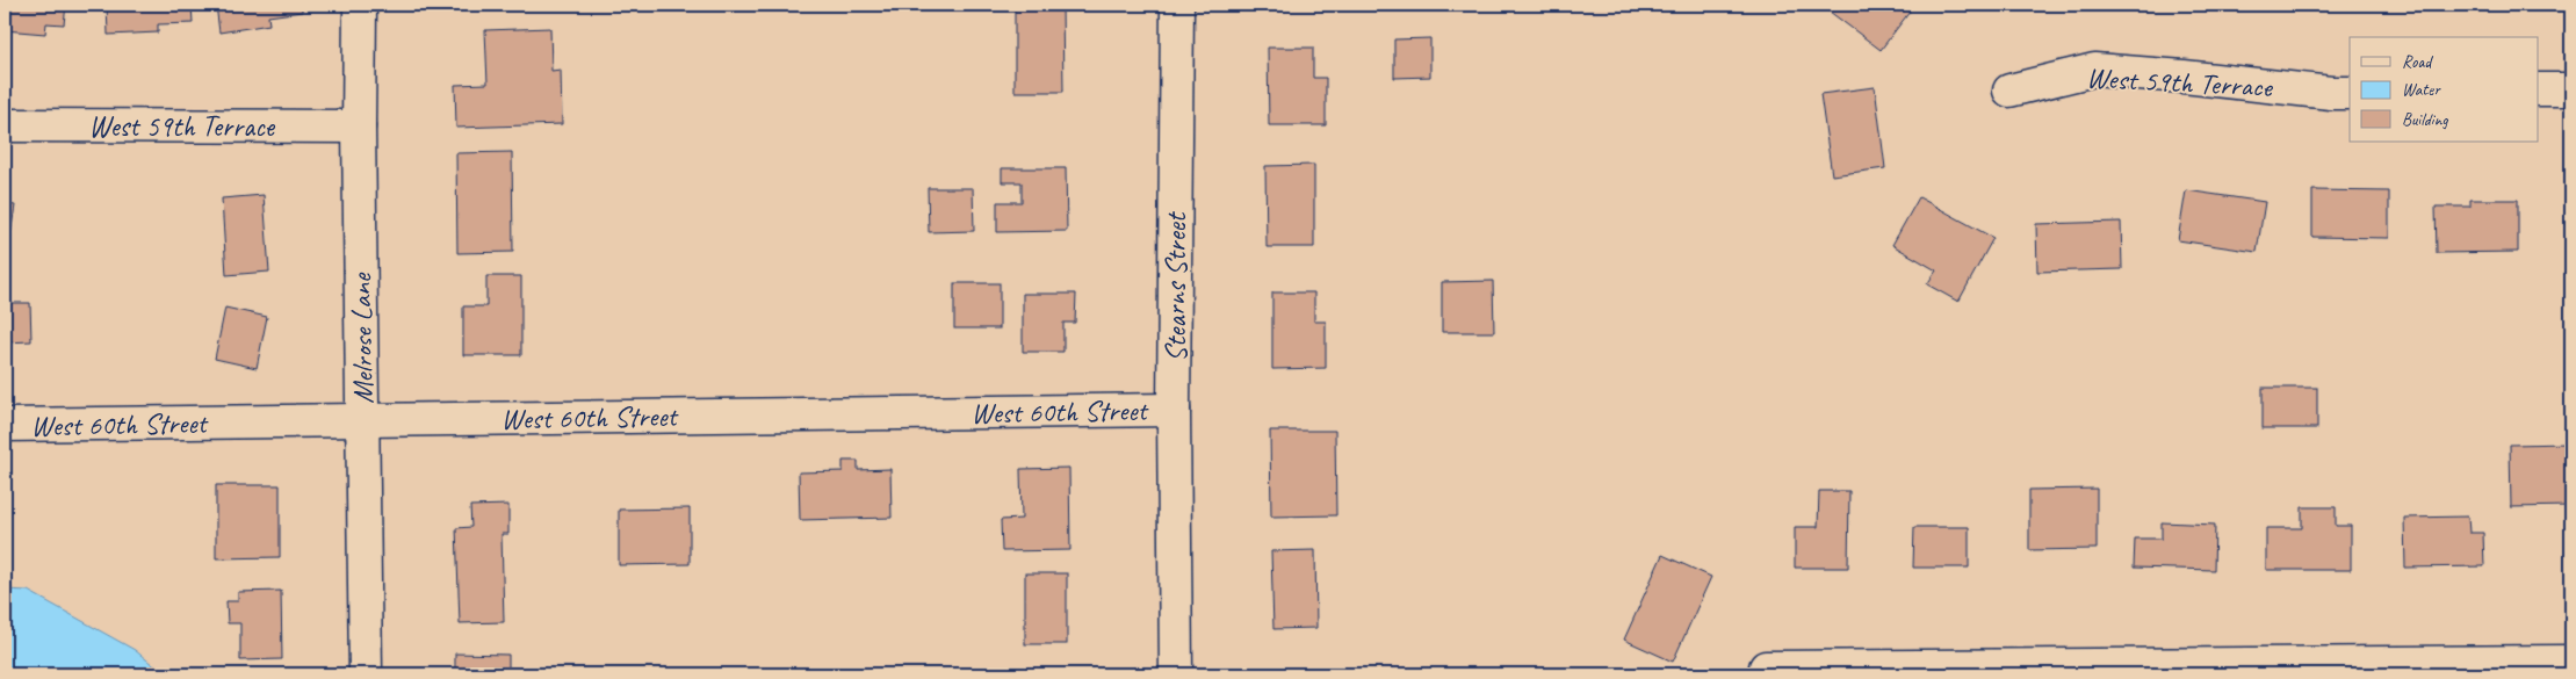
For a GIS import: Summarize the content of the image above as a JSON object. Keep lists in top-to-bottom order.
{
  "streets": {
    "street": [
      "West 59th Terrace",
      "Stearns Street",
      "Melrose Lane",
      "West 60th Street"
    ]
  },
  "crossings": [
    ["West 59th Terrace", "Melrose Lane"],
    ["Stearns Street", "West 60th Street"],
    ["Melrose Lane", "West 60th Street"]
  ],
  "legend": ["Road", "Water", "Building"]
}
